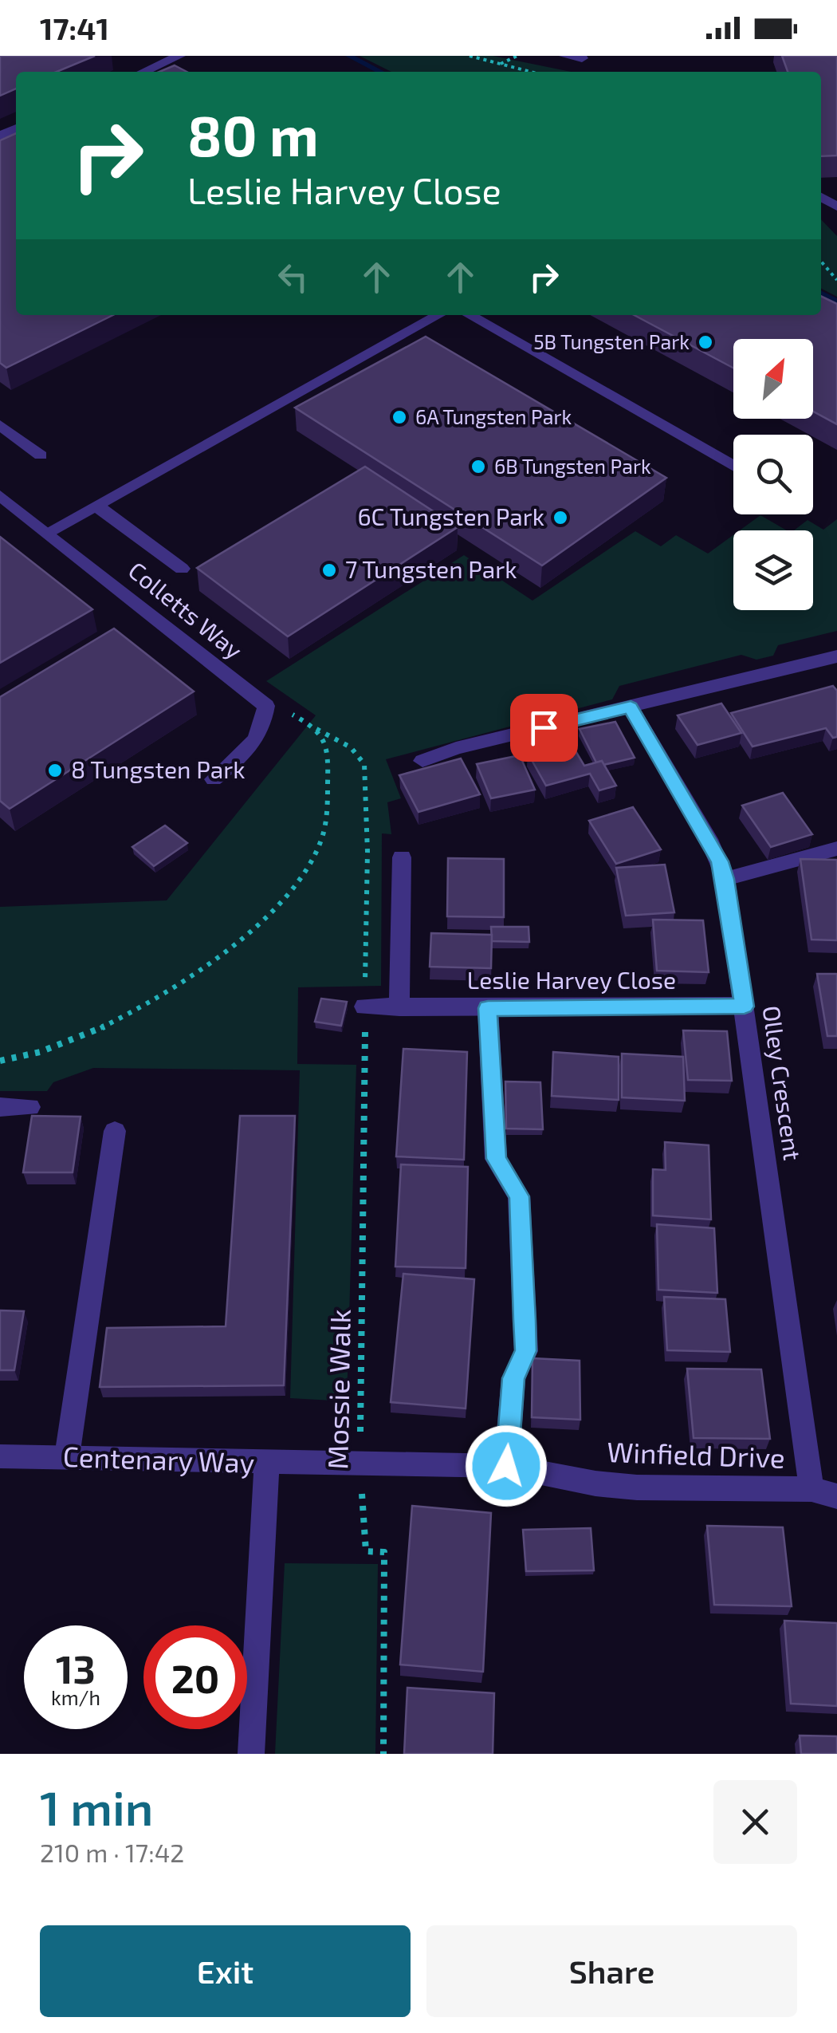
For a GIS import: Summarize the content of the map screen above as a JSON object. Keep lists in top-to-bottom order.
{
  "streets": {
    "street": [
      "Colletts Way",
      "Leslie Harvey Close",
      "Olley Crescent",
      "Winfield Drive",
      "Centenary Way"
    ],
    "path": ["Mossie Walk"]
  },
  "crossings": [
    ["Leslie Harvey Close", "Olley Crescent"],
    ["Leslie Harvey Close", "Mossie Walk"],
    ["Olley Crescent", "Winfield Drive"],
    ["Mossie Walk", "Winfield Drive"],
    ["Winfield Drive", "Centenary Way"]
  ],
  "places": [
    "5B Tungsten Park",
    "6A Tungsten Park",
    "6B Tungsten Park",
    "6C Tungsten Park",
    "7 Tungsten Park",
    "8 Tungsten Park"
  ],
  "north": "top right",
  "page": {
    "status": "17:41",
    "turn": ["80 m", "Leslie Harvey Close"],
    "speed": "13 km/h",
    "limit": "20",
    "heading": ["1 min", "210 m · 17:42"],
    "buttons": ["Exit", "Share"]
  }
}
